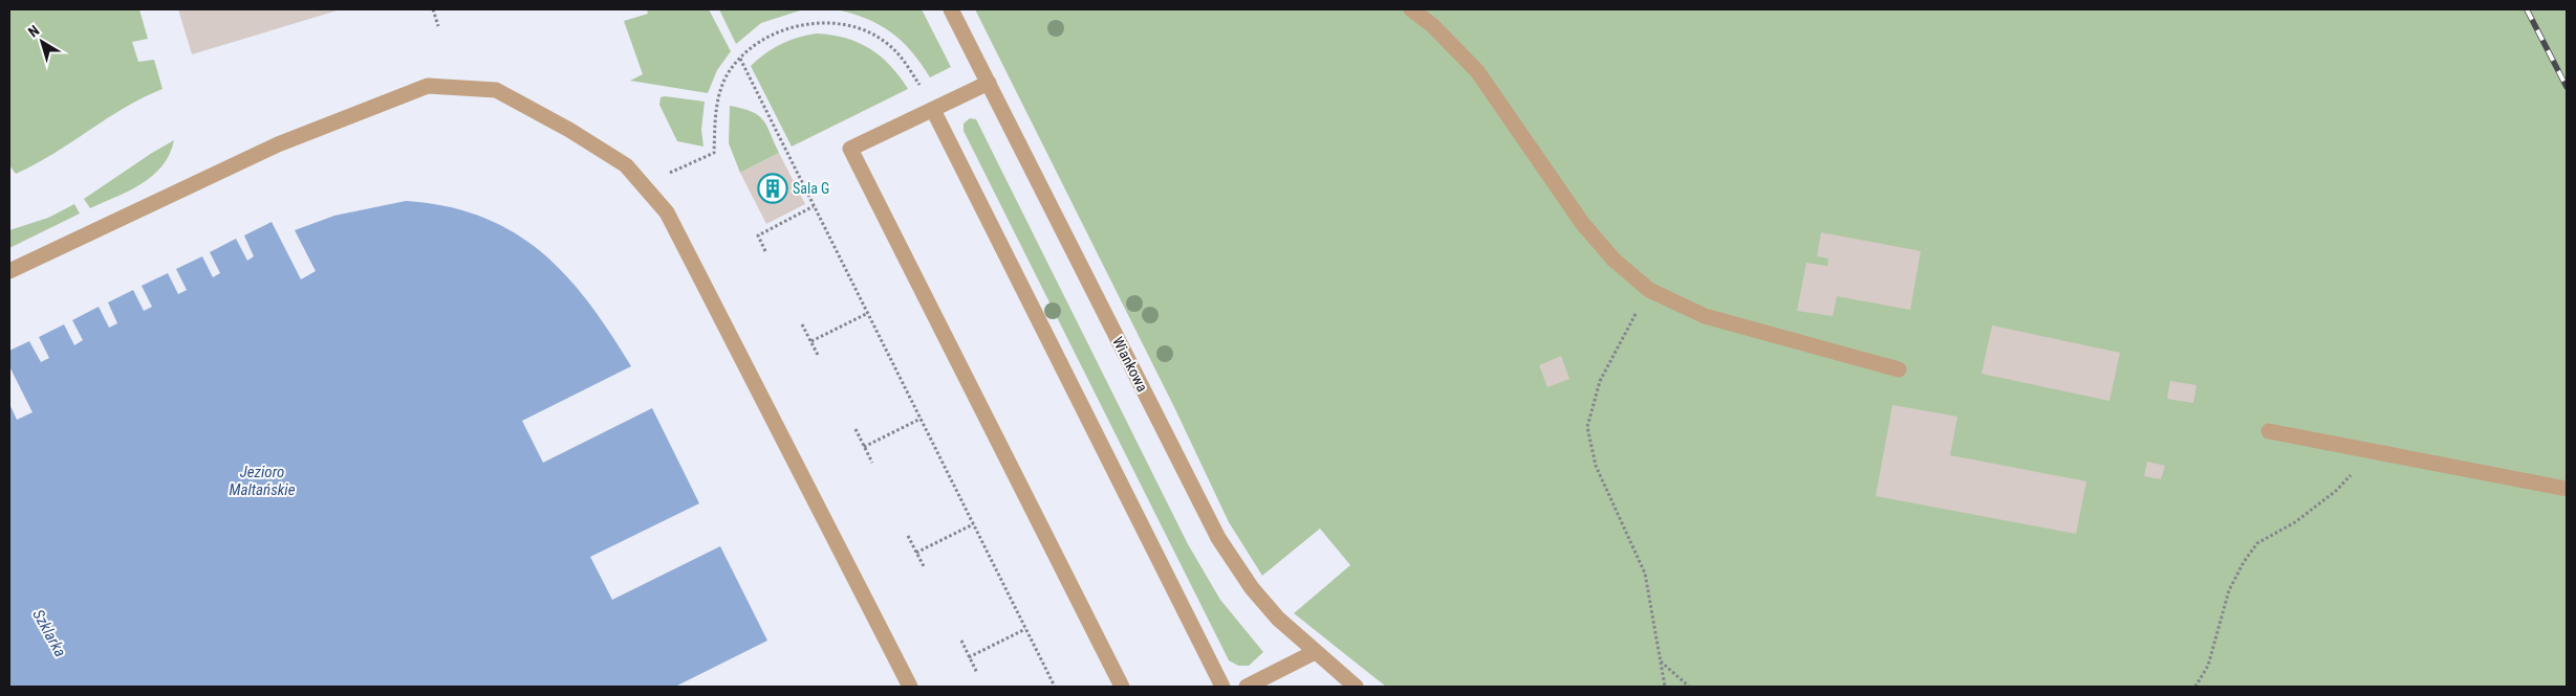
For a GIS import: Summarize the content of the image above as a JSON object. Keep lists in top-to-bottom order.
{
  "streets": {
    "lane": ["Wiankowa"]
  },
  "water": ["Jezioro Maltańskie", "Szklarka"],
  "places": {
    "building": ["Sala G"]
  },
  "north": "top left"
}
